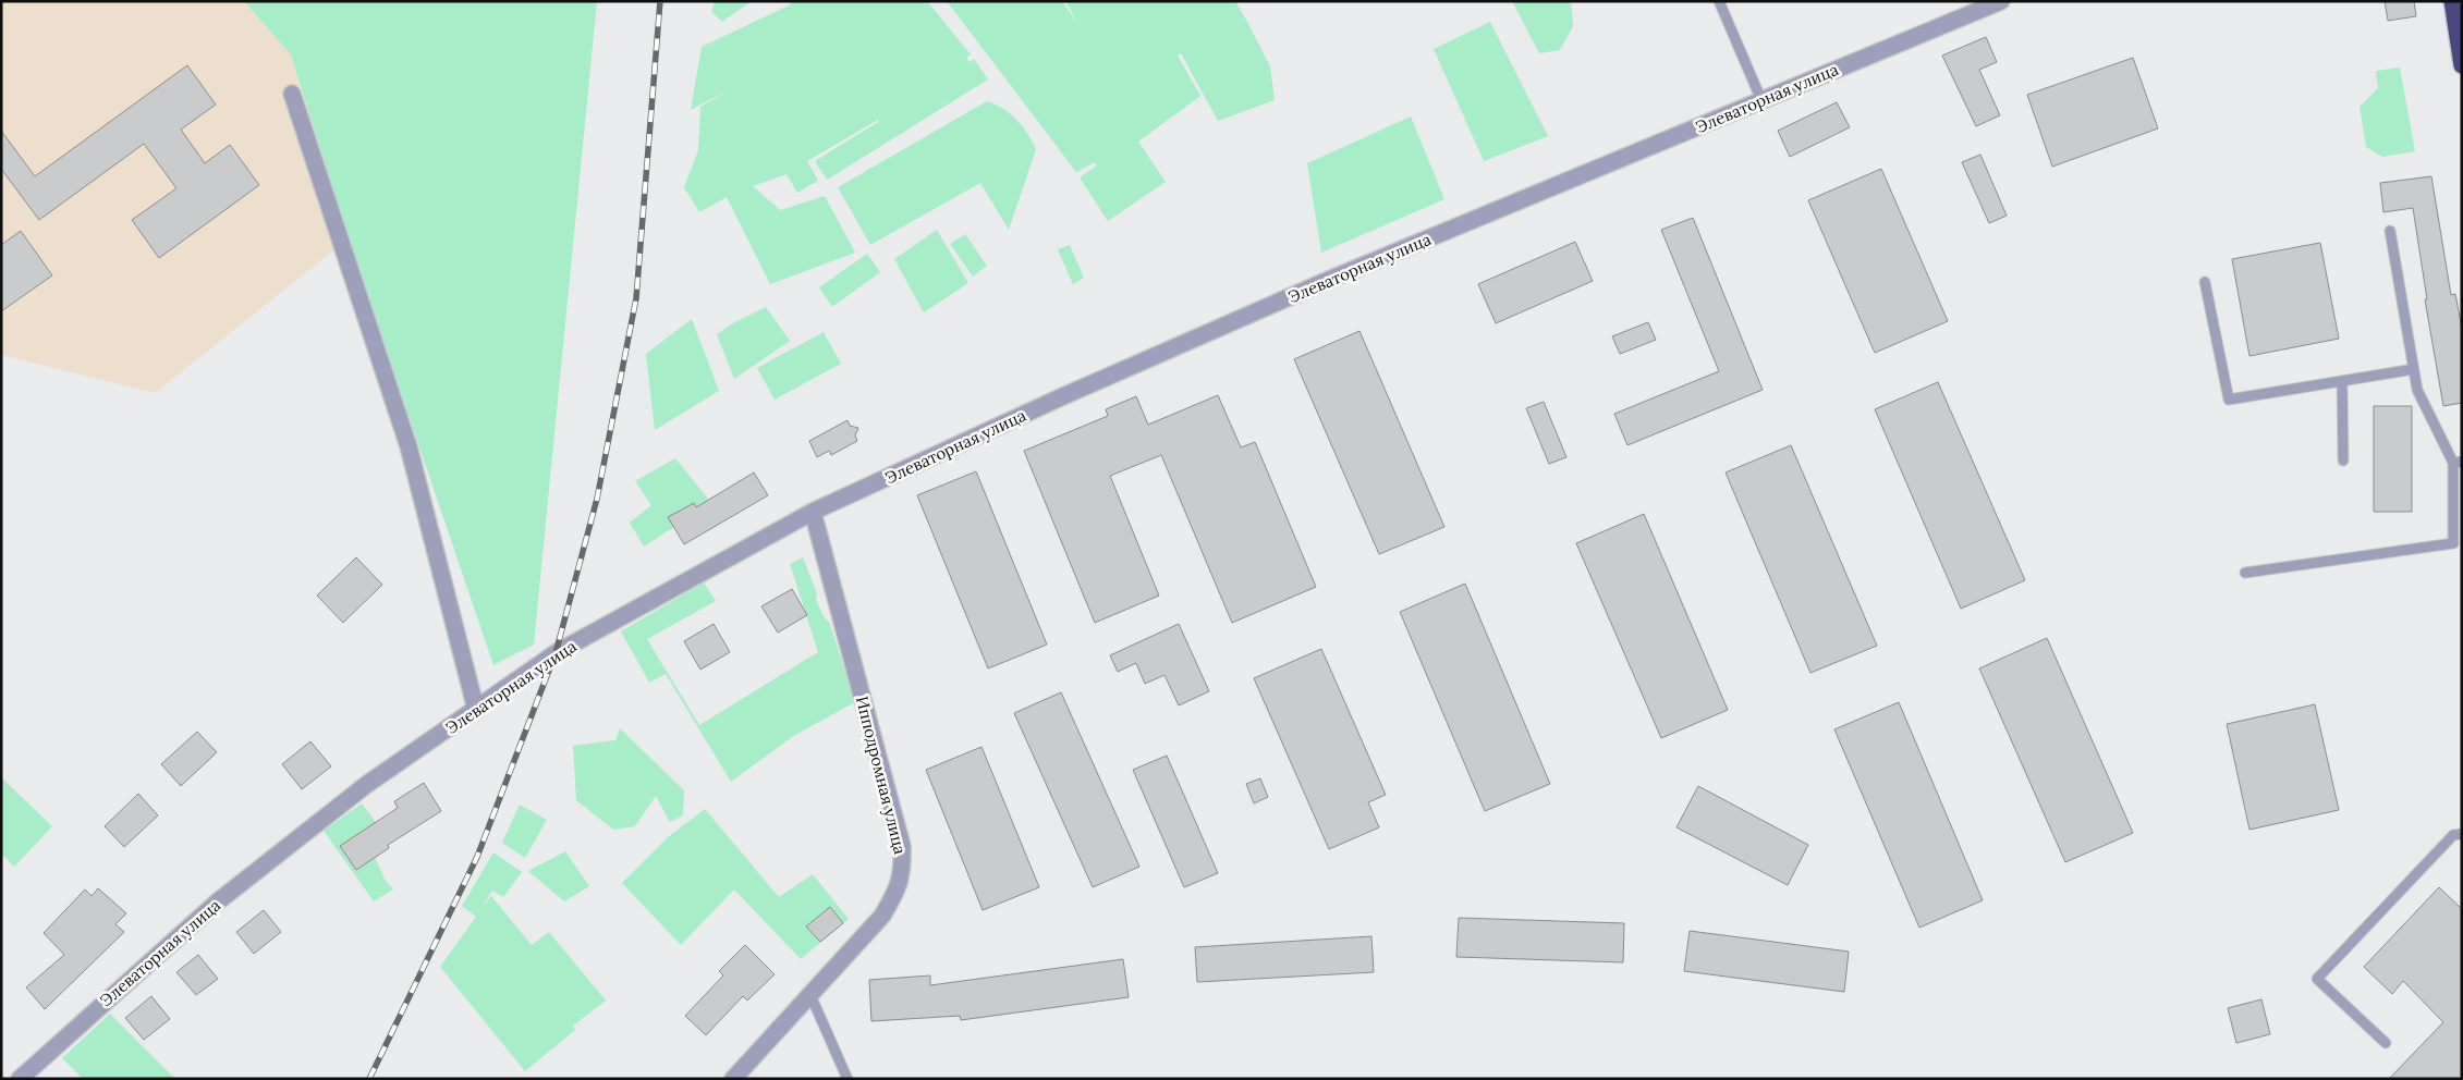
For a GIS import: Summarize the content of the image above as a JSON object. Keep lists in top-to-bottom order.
{
  "streets": {
    "street": ["Элеваторная улица", "Ипподромная улица"]
  },
  "crossings": [
    ["Элеваторная улица", "Ипподромная улица"]
  ]
}
